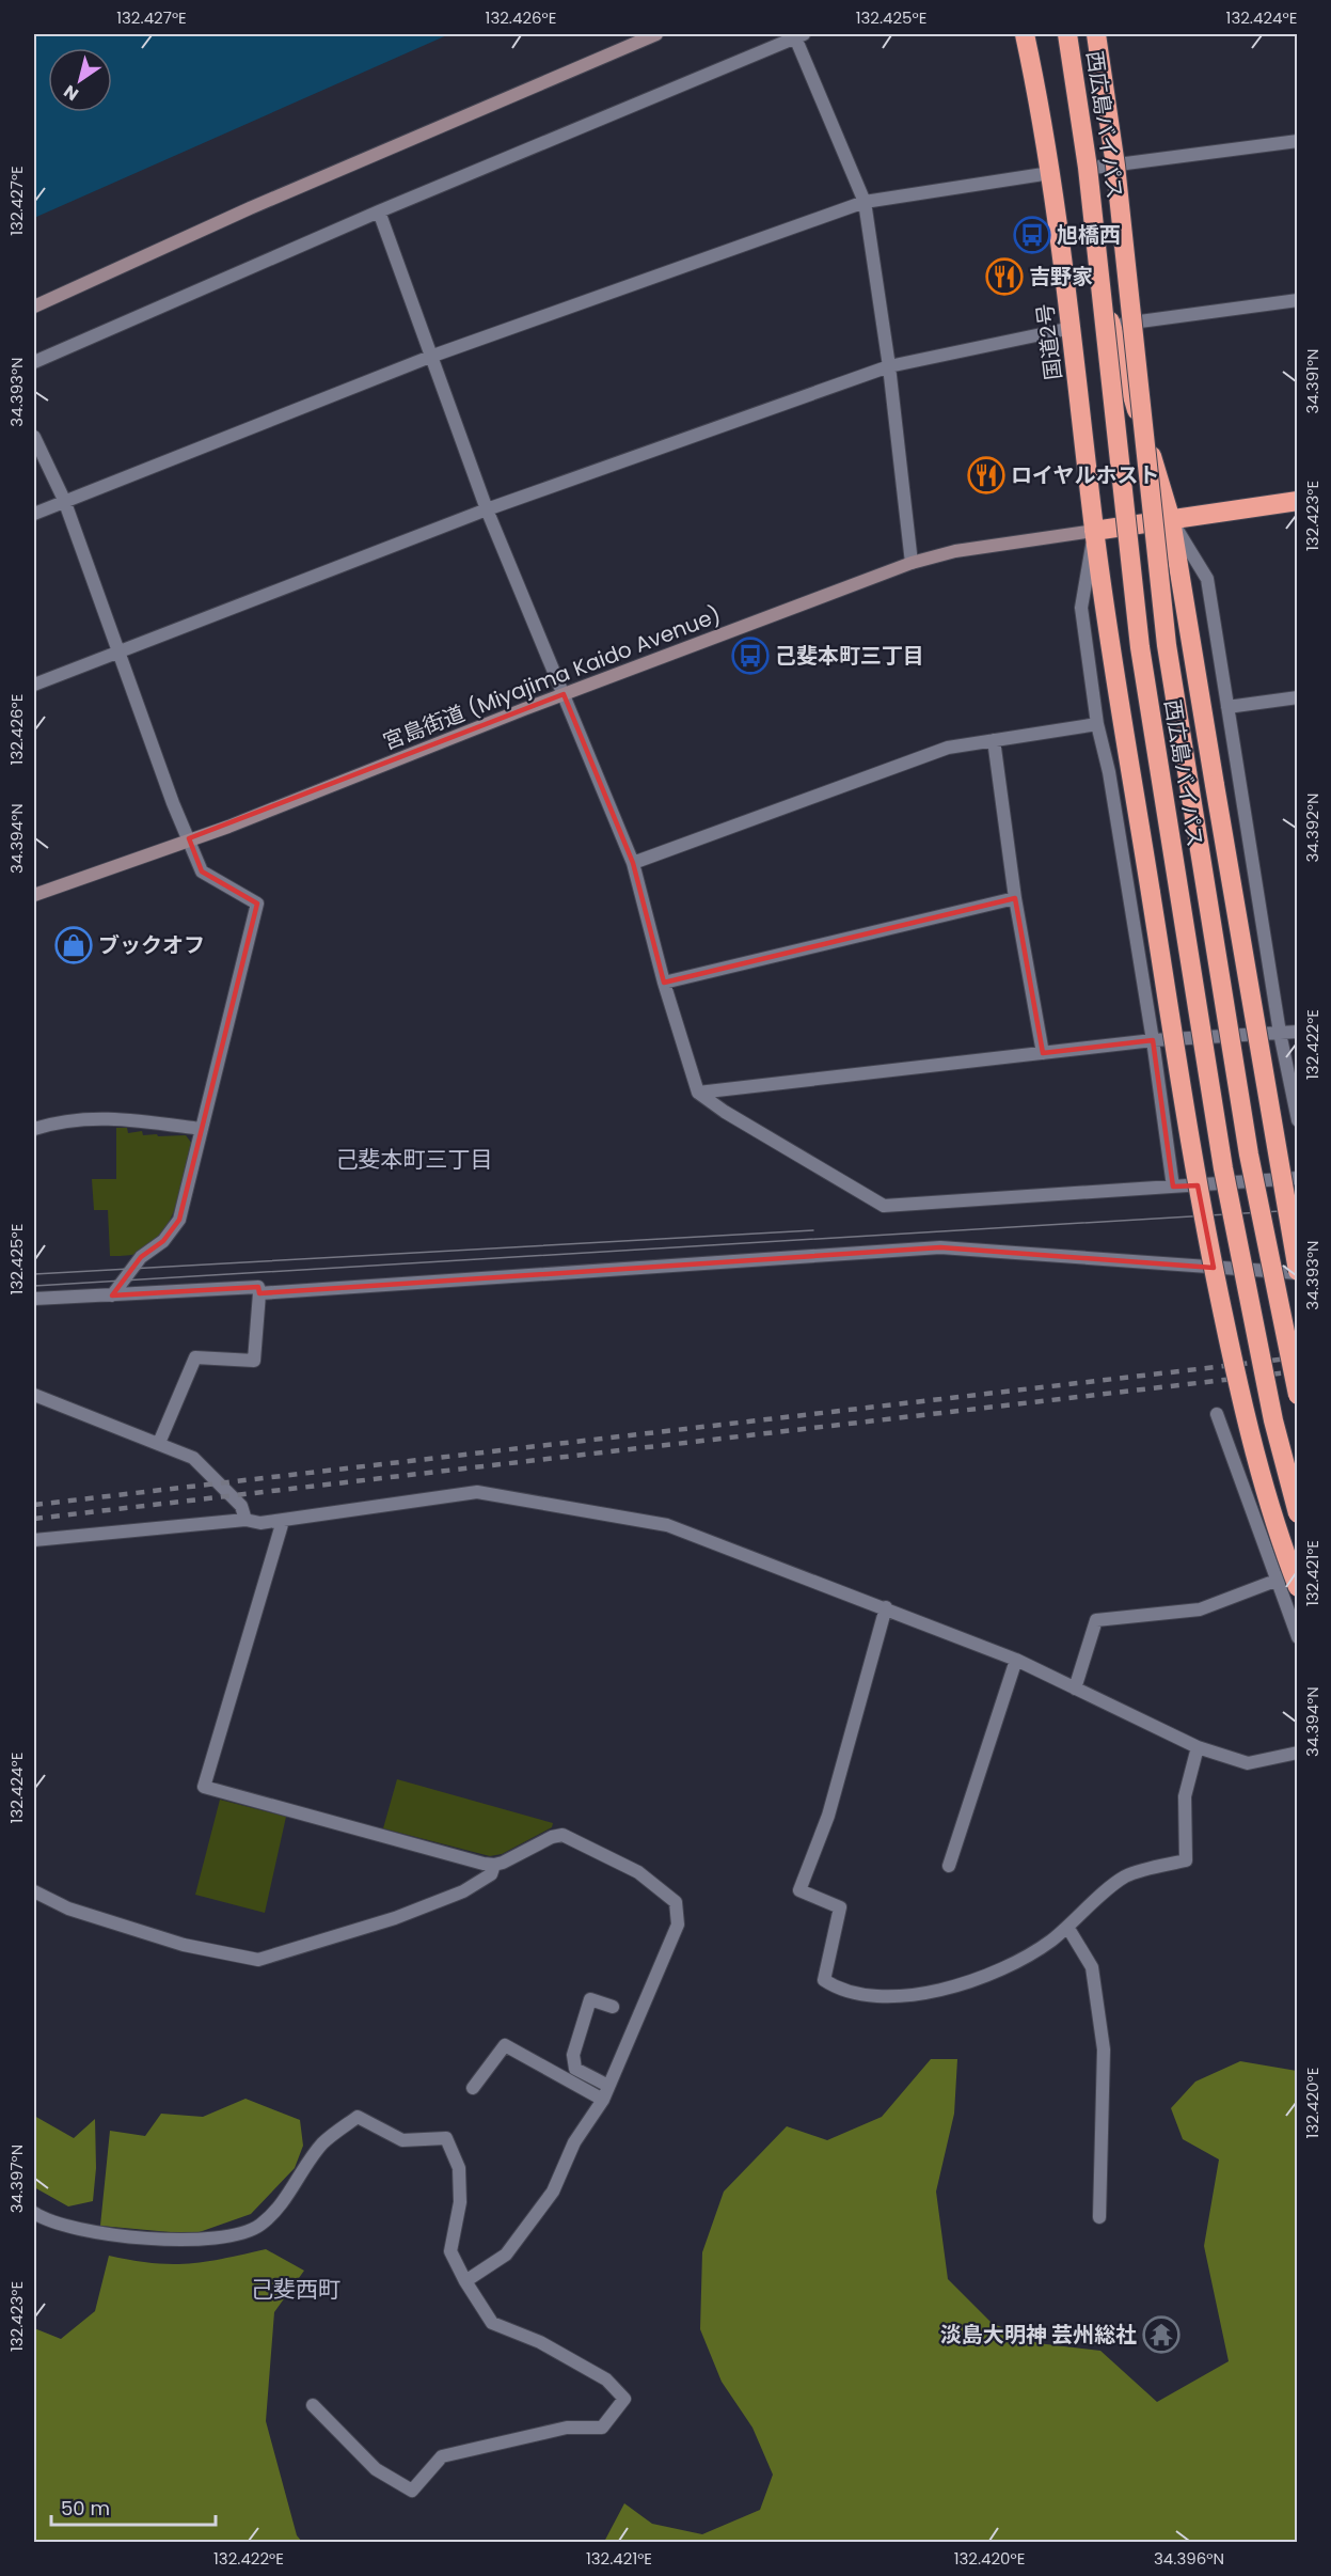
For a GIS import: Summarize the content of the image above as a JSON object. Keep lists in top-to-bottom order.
{
  "streets": {
    "highway": ["西広島バイパス", "国道2号"],
    "street": ["宮島街道 (Miyajima Kaido Avenue)"]
  },
  "crossings": [
    ["国道2号", "宮島街道 (Miyajima Kaido Avenue)"]
  ],
  "districts": ["己斐本町三丁目", "己斐西町"],
  "places": {
    "bus stop": ["旭橋西", "己斐本町三丁目"],
    "restaurant": ["吉野家", "ロイヤルホスト"],
    "shop": ["ブックオフ"],
    "temple": ["淡島大明神 芸州総社"]
  },
  "scale_bar": "50 m",
  "north": "bottom left",
  "coordinates": [
    "132.427°E",
    "132.426°E",
    "132.425°E",
    "132.424°E",
    "34.391°N",
    "34.393°N",
    "132.423°E",
    "34.392°N",
    "34.394°N",
    "132.422°E",
    "132.421°E",
    "132.420°E",
    "34.397°N",
    "34.396°N"
  ]
}
